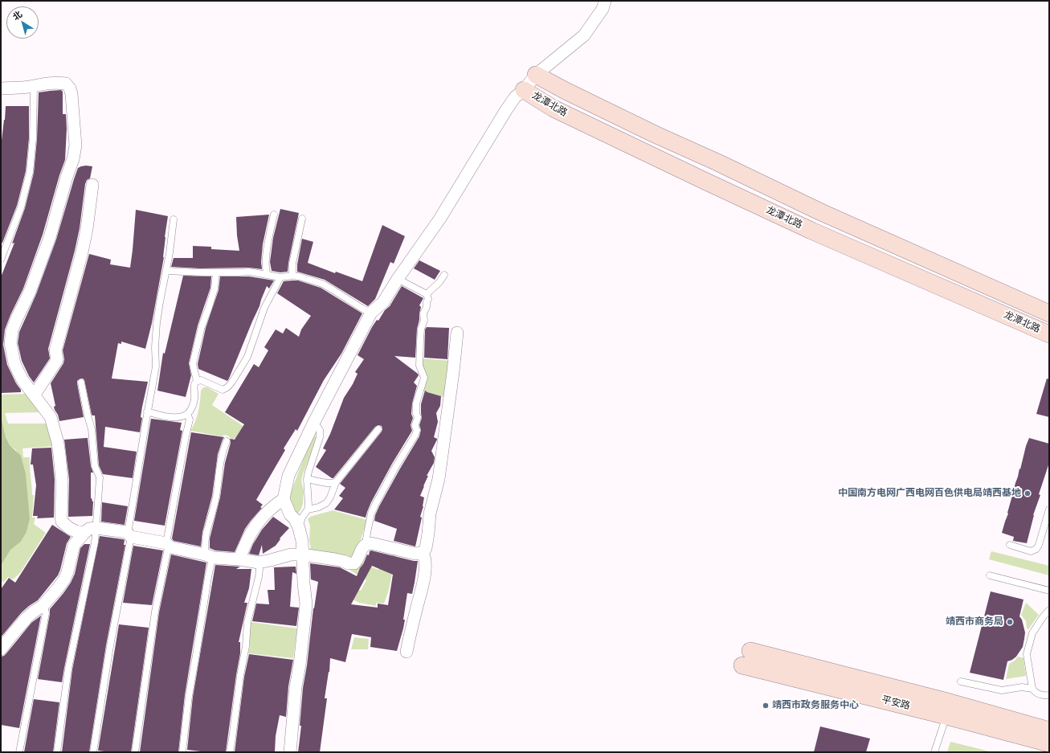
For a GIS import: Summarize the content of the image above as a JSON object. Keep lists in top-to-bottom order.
{
  "streets": {
    "main road": ["龙潭北路", "平安路"]
  },
  "places": ["中国南方电网广西电网百色供电局靖西基地", "靖西市商务局", "靖西市政务服务中心"],
  "north": "top left"
}
